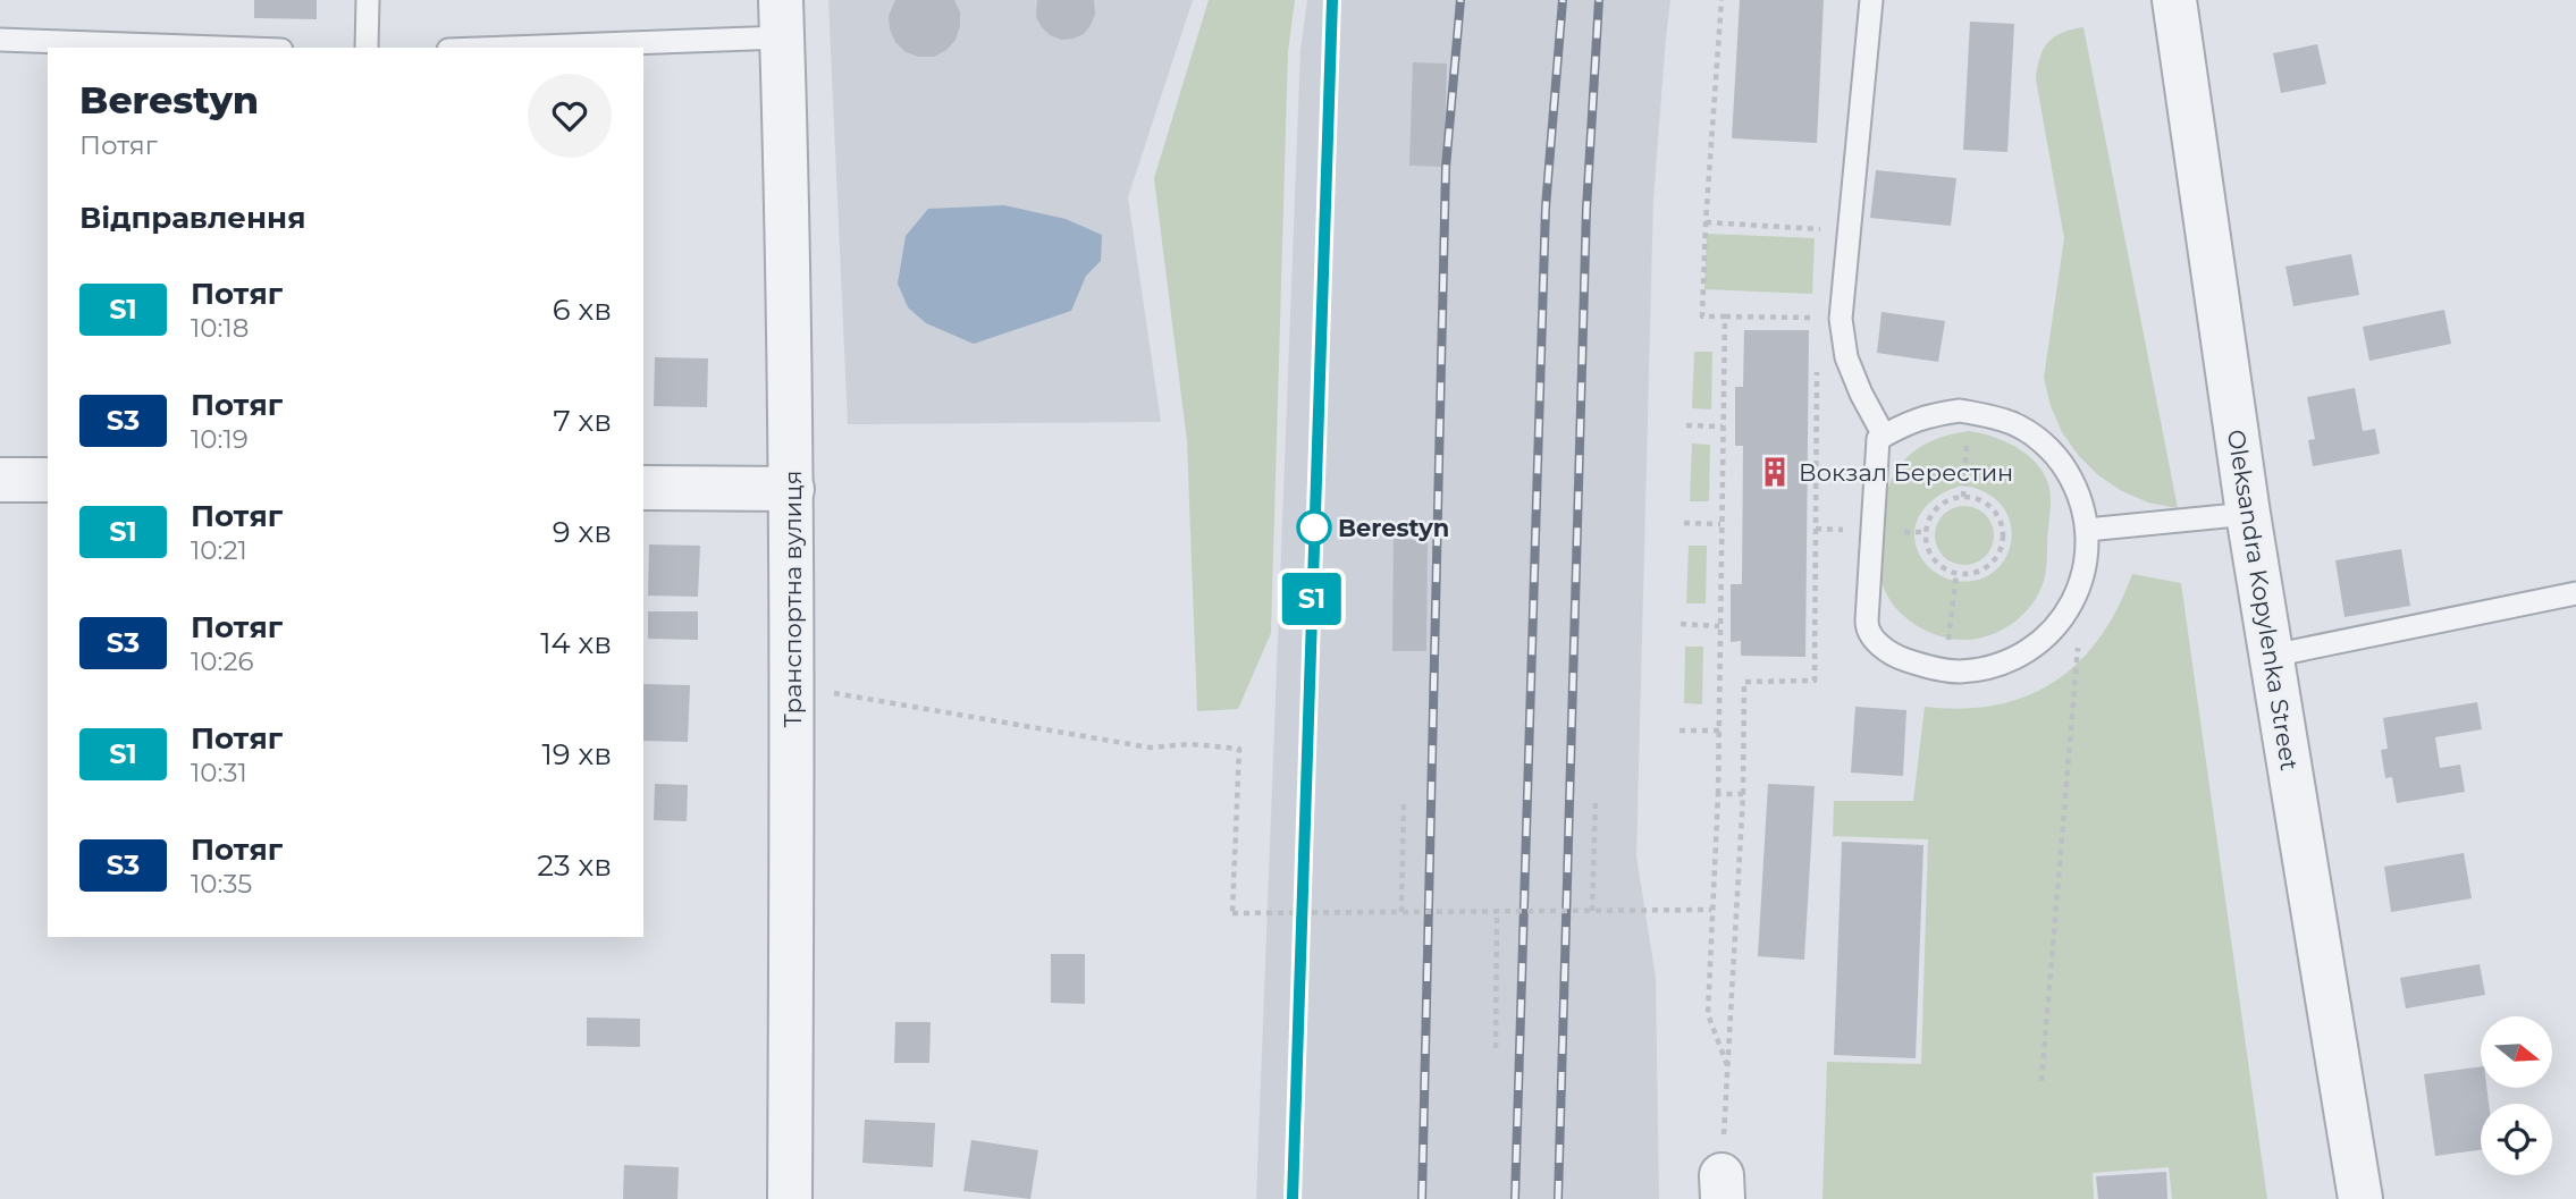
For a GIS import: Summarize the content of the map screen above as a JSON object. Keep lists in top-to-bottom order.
{
  "streets": {
    "street": ["Транспортна вулиця", "Oleksandra Kopylenka Street"]
  },
  "places": {
    "building": ["Вокзал Берестин"],
    "other": ["Berestyn"]
  },
  "north": "right",
  "page": {
    "on_map": "S1",
    "heading": [
      ["Berestyn", "Потяг"],
      "Відправлення"
    ],
    "list": [
      {
        "mark": "S1",
        "name": "Потяг",
        "note": "10:18",
        "value": "6 хв"
      },
      {
        "mark": "S3",
        "name": "Потяг",
        "note": "10:19",
        "value": "7 хв"
      },
      {
        "mark": "S1",
        "name": "Потяг",
        "note": "10:21",
        "value": "9 хв"
      },
      {
        "mark": "S3",
        "name": "Потяг",
        "note": "10:26",
        "value": "14 хв"
      },
      {
        "mark": "S1",
        "name": "Потяг",
        "note": "10:31",
        "value": "19 хв"
      },
      {
        "mark": "S3",
        "name": "Потяг",
        "note": "10:35",
        "value": "23 хв"
      }
    ]
  }
}
